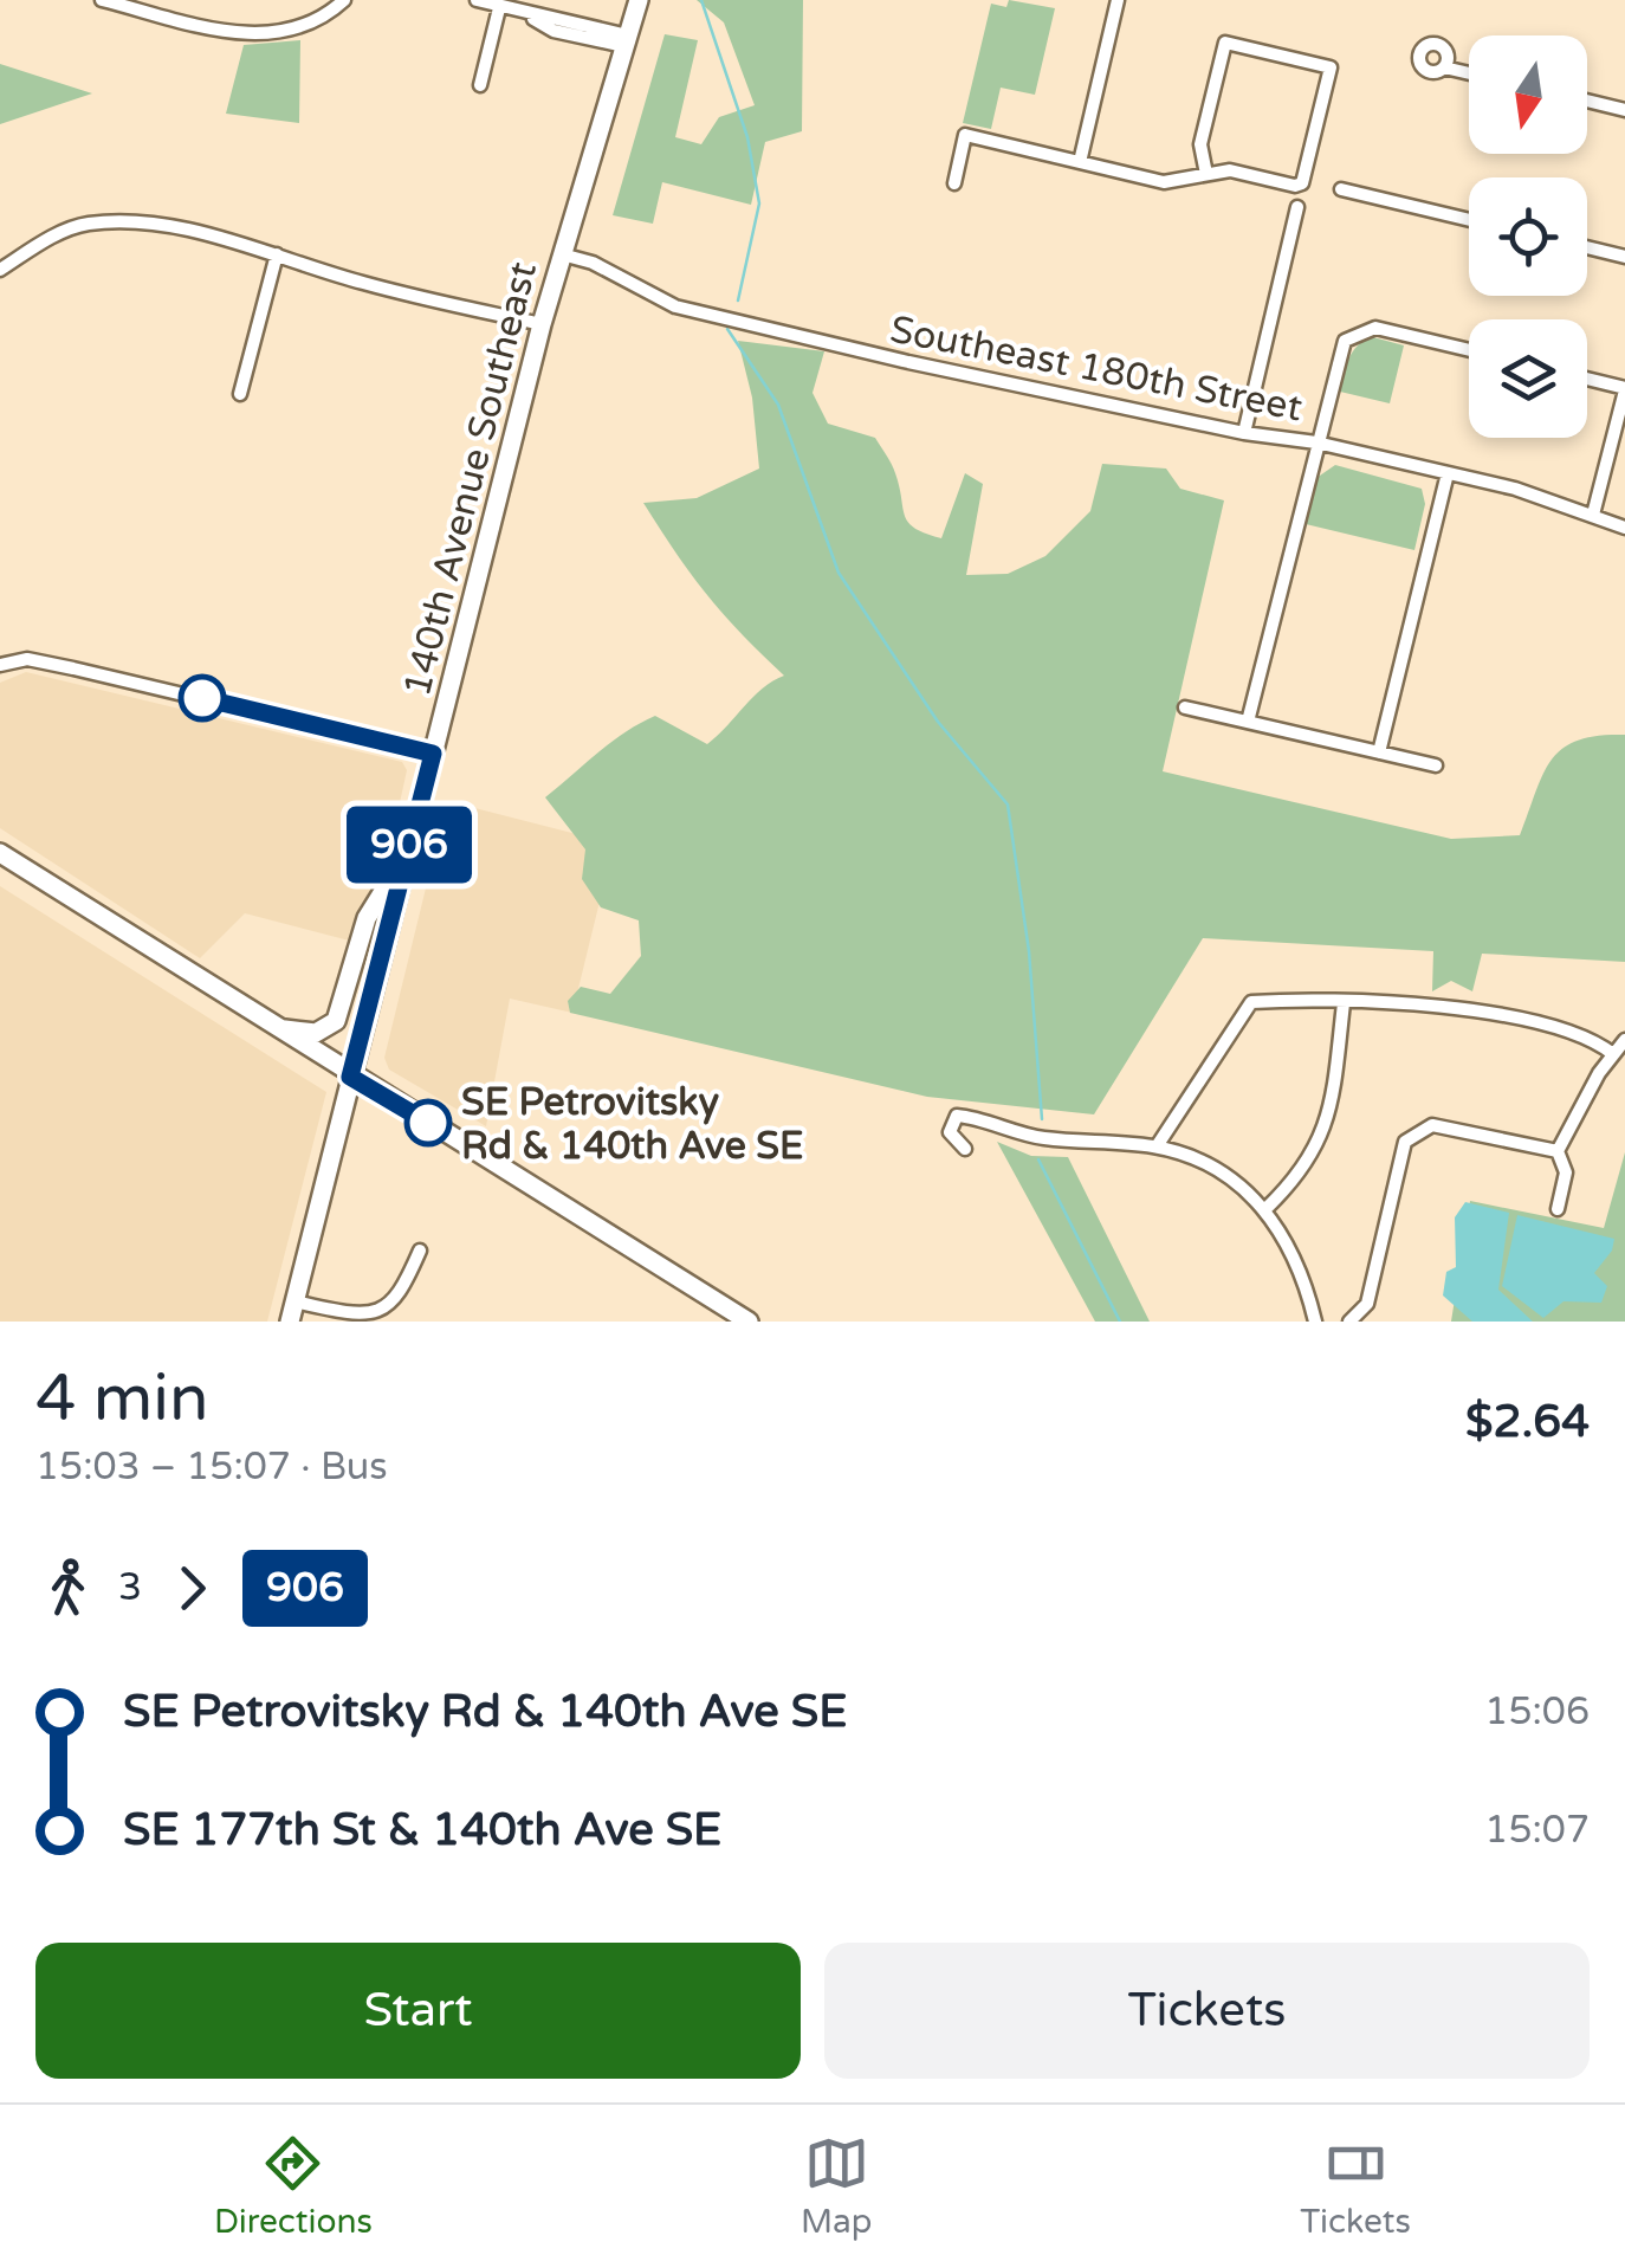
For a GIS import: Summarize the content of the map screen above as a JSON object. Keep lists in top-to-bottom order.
{
  "streets": {
    "main road": ["140th Avenue Southeast"],
    "street": ["Southeast 180th Street"]
  },
  "crossings": [
    ["Southeast 180th Street", "140th Avenue Southeast"]
  ],
  "places": ["SE Petrovitsky Rd & 140th Ave SE"],
  "lines": ["bus line 906"],
  "north": "bottom",
  "page": {
    "on_map": "906",
    "heading": ["4 min", "15:03 – 15:07 · Bus", "$2.64"],
    "legs": ["3", "906"],
    "list": [
      {
        "name": "SE Petrovitsky Rd & 140th Ave SE",
        "value": "15:06"
      },
      {
        "name": "SE 177th St & 140th Ave SE",
        "value": "15:07"
      }
    ],
    "buttons": ["Start", "Tickets"],
    "tabs": ["Directions", "Map", "Tickets"]
  }
}
